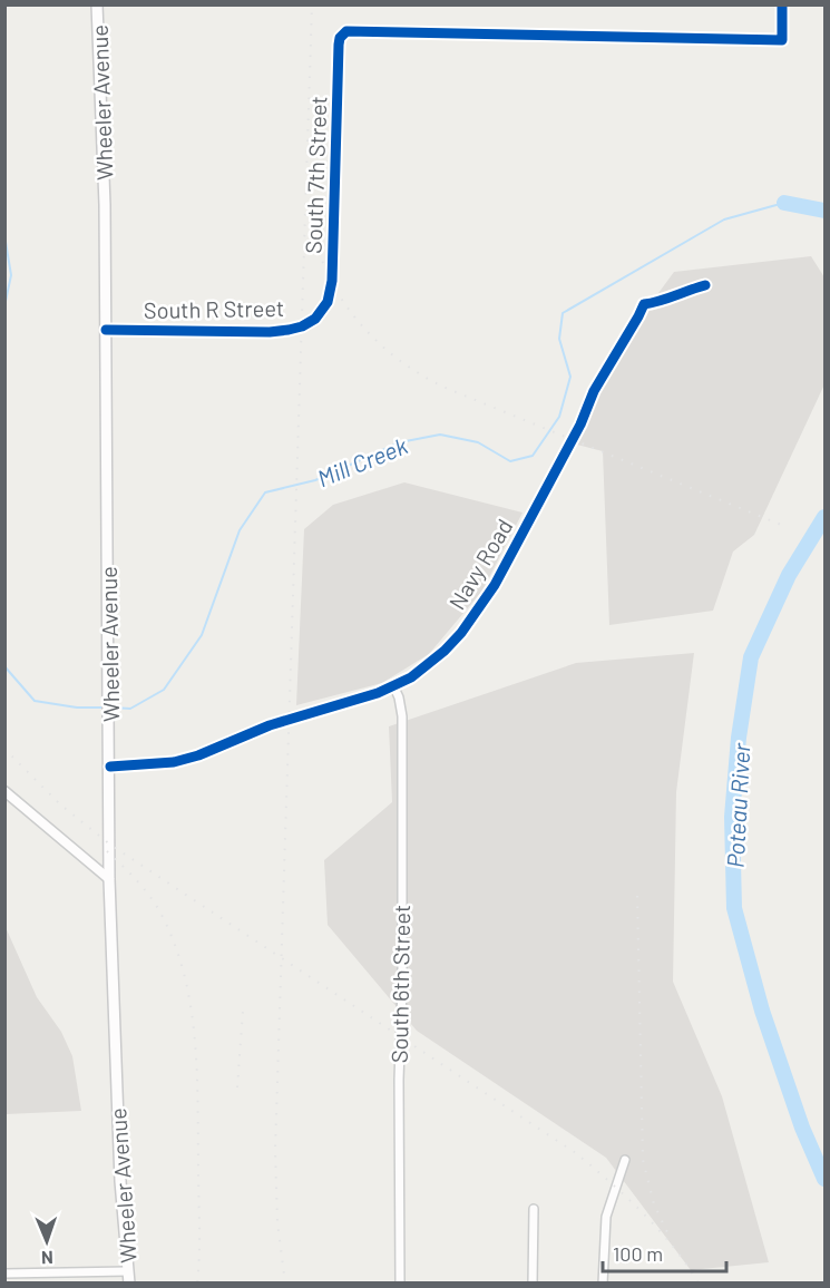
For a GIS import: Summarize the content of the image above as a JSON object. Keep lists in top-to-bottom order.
{
  "streets": {
    "main road": ["Wheeler Avenue"],
    "street": [
      "South 7th Street",
      "South R Street",
      "Navy Road",
      "South 6th Street"
    ]
  },
  "crossings": [
    ["Wheeler Avenue", "South R Street"],
    ["Wheeler Avenue", "Navy Road"],
    ["South 7th Street", "South R Street"],
    ["Navy Road", "South 6th Street"]
  ],
  "water": ["Mill Creek", "Poteau River"],
  "scale_bar": "100 m",
  "north": "bottom"
}
